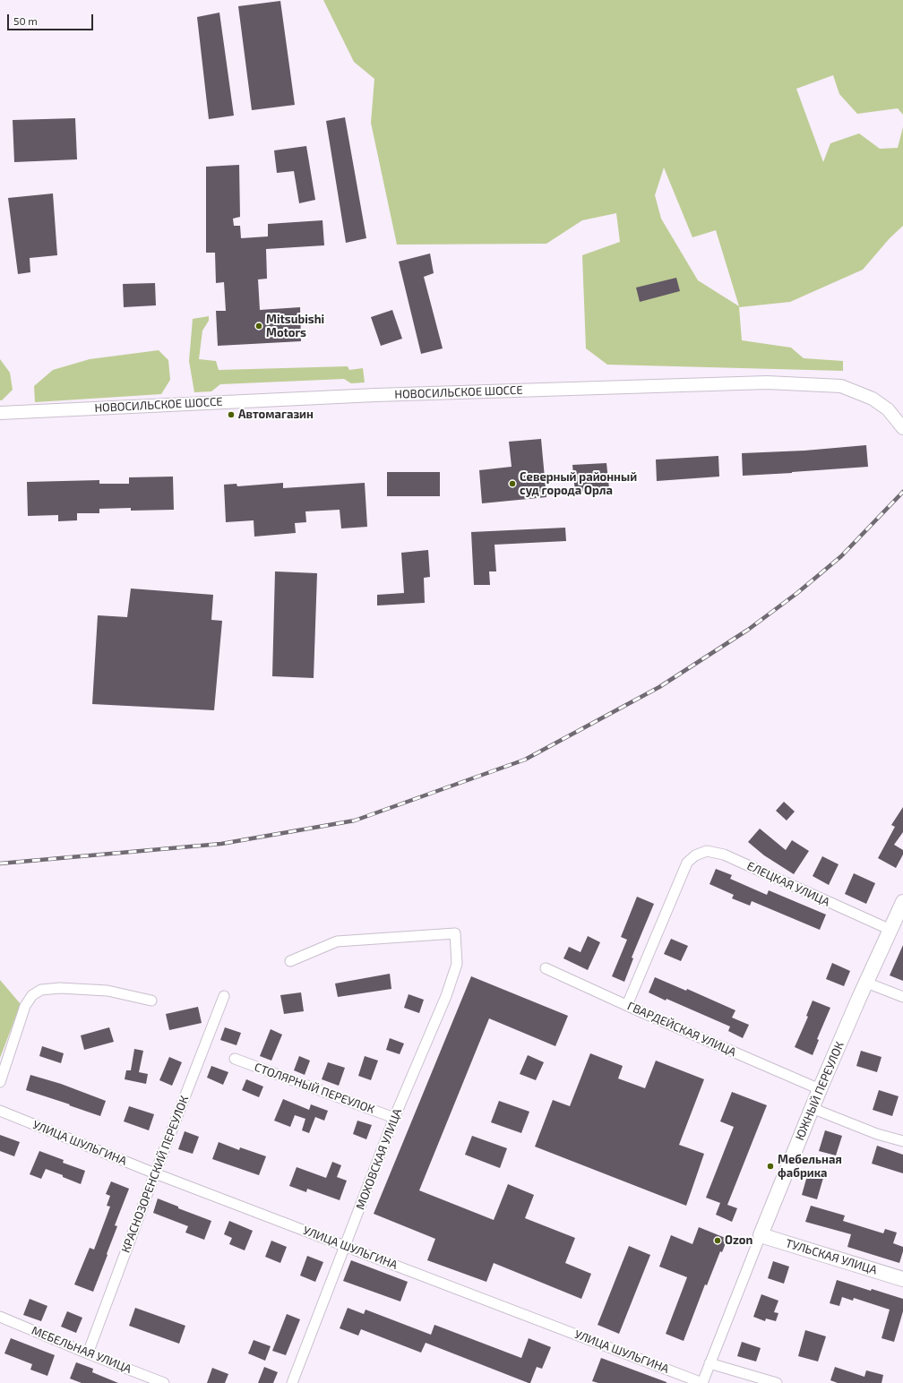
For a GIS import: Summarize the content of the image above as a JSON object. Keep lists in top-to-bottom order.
{
  "streets": {
    "main road": ["ЮЖНЫЙ ПЕРЕУЛОК", "ТУЛЬСКАЯ УЛИЦА"],
    "street": [
      "НОВОСИЛЬСКОЕ ШОССЕ",
      "ЕЛЕЦКАЯ УЛИЦА",
      "ГВАРДЕЙСКАЯ УЛИЦА",
      "СТОЛЯРНЫЙ ПЕРЕУЛОК",
      "УЛИЦА ШУЛЬГИНА",
      "МОХОВСКАЯ УЛИЦА",
      "КРАСНОЗОРЕНСКИЙ ПЕРЕУЛОК",
      "МЕБЕЛЬНАЯ УЛИЦА"
    ]
  },
  "crossings": [
    ["ЕЛЕЦКАЯ УЛИЦА", "ГВАРДЕЙСКАЯ УЛИЦА"],
    ["ЕЛЕЦКАЯ УЛИЦА", "ЮЖНЫЙ ПЕРЕУЛОК"],
    ["ГВАРДЕЙСКАЯ УЛИЦА", "ЮЖНЫЙ ПЕРЕУЛОК"],
    ["СТОЛЯРНЫЙ ПЕРЕУЛОК", "МОХОВСКАЯ УЛИЦА"],
    ["ЮЖНЫЙ ПЕРЕУЛОК", "УЛИЦА ШУЛЬГИНА"],
    ["ЮЖНЫЙ ПЕРЕУЛОК", "ТУЛЬСКАЯ УЛИЦА"],
    ["УЛИЦА ШУЛЬГИНА", "МОХОВСКАЯ УЛИЦА"],
    ["УЛИЦА ШУЛЬГИНА", "КРАСНОЗОРЕНСКИЙ ПЕРЕУЛОК"],
    ["КРАСНОЗОРЕНСКИЙ ПЕРЕУЛОК", "МЕБЕЛЬНАЯ УЛИЦА"]
  ],
  "places": [
    "Mitsubishi Motors",
    "Автомагазин",
    "Северный районный суд города Орла",
    "Мебельная фабрика",
    "Ozon"
  ],
  "scale_bar": "50 m"
}
